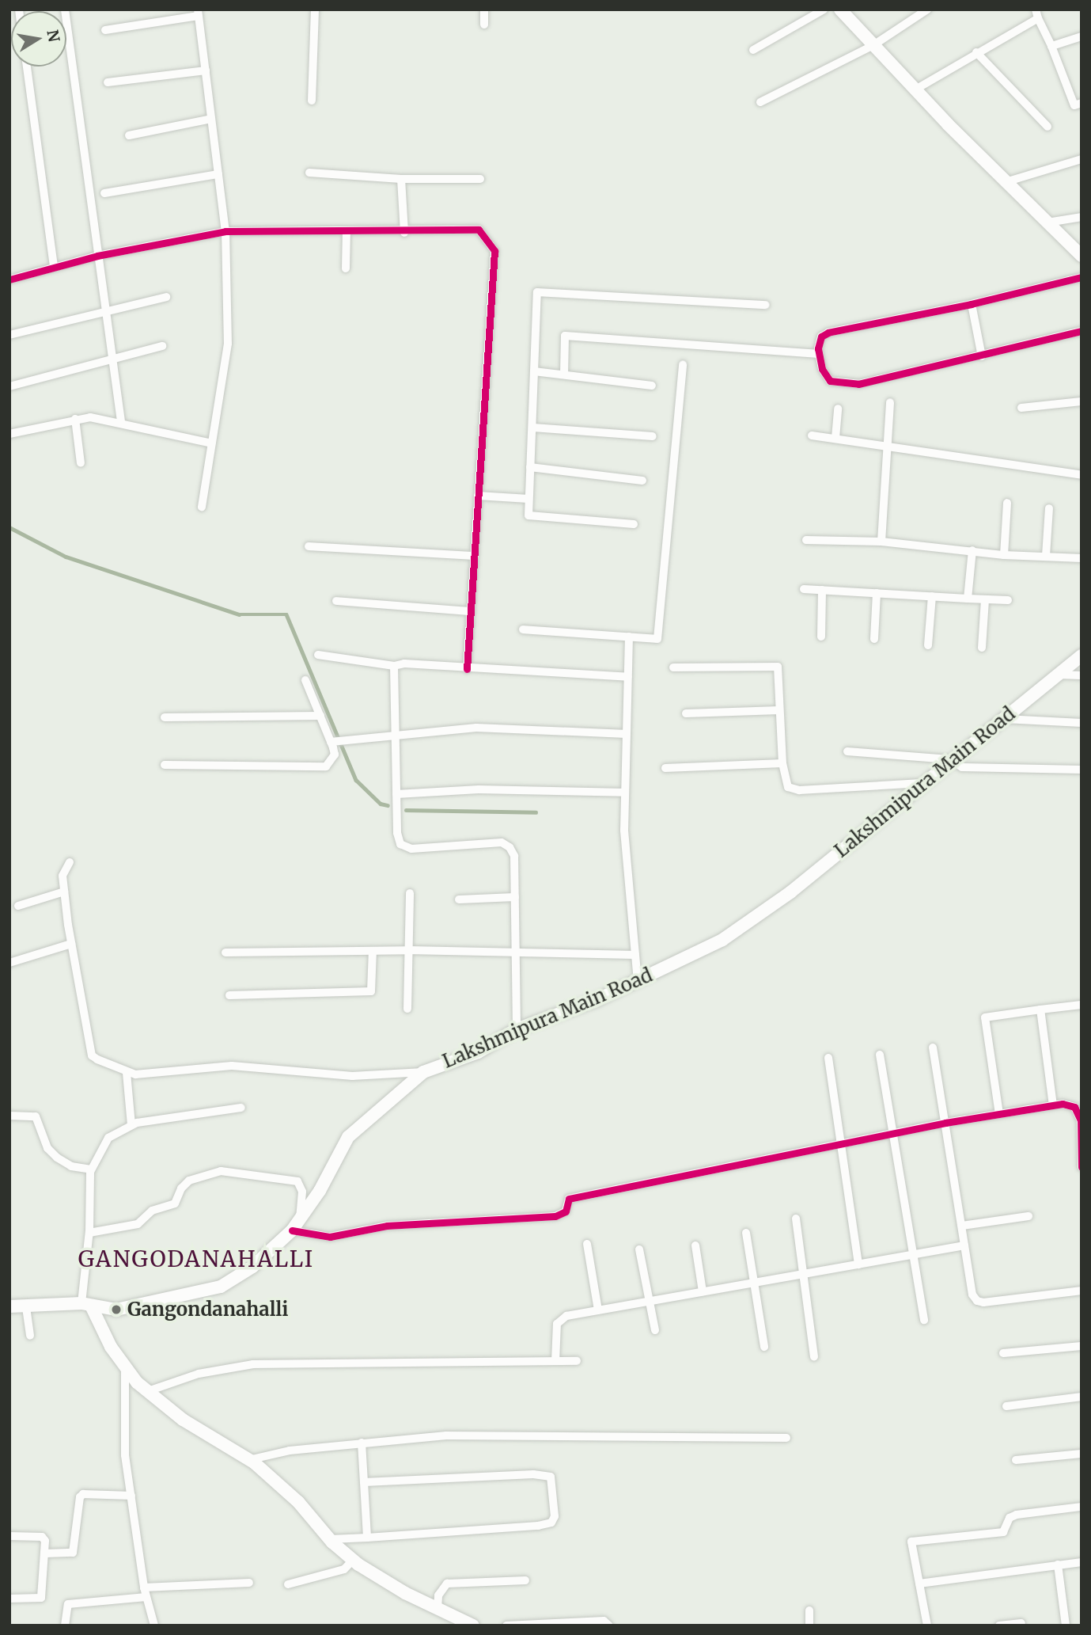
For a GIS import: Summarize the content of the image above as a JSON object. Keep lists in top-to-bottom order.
{
  "streets": {
    "main road": ["Lakshmipura Main Road"]
  },
  "districts": ["GANGODANAHALLI"],
  "places": ["Gangondanahalli"],
  "north": "right"
}
